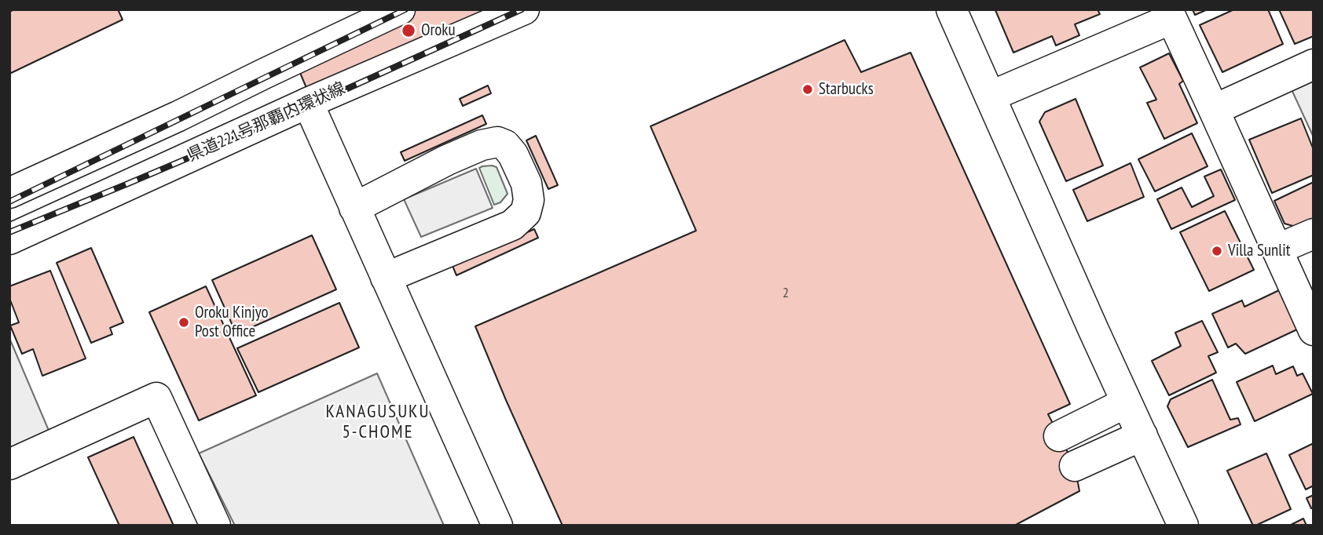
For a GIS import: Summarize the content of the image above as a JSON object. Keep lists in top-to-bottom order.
{
  "streets": {
    "street": ["県道221号那覇内環状線"]
  },
  "districts": ["KANAGUSUKU 5-CHOME"],
  "places": [
    "Oroku",
    "Starbucks",
    "Villa Sunlit",
    "Oroku Kinjyo Post Office"
  ],
  "house_numbers": ["2"]
}
